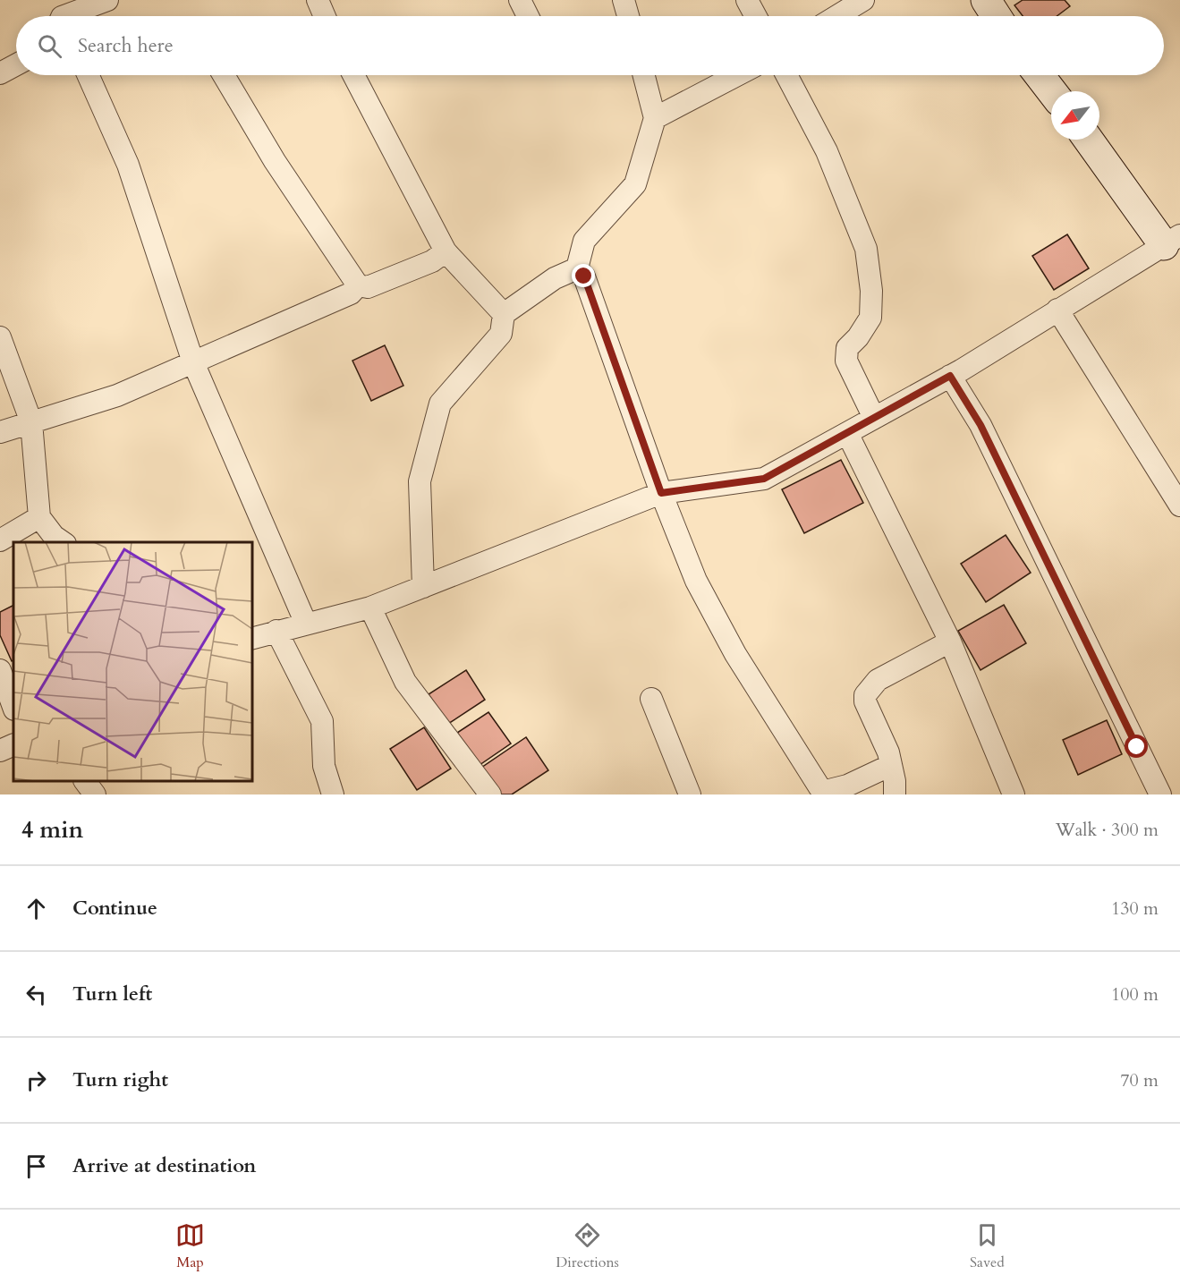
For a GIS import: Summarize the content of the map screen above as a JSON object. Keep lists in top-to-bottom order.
{
  "north": "bottom left",
  "page": {
    "search": "Search here",
    "heading": ["4 min", "Walk · 300 m"],
    "list": [
      ["Continue", "130 m"],
      ["Turn left", "100 m"],
      ["Turn right", "70 m"],
      "Arrive at destination"
    ],
    "nav": ["Map", "Directions", "Saved"]
  }
}
